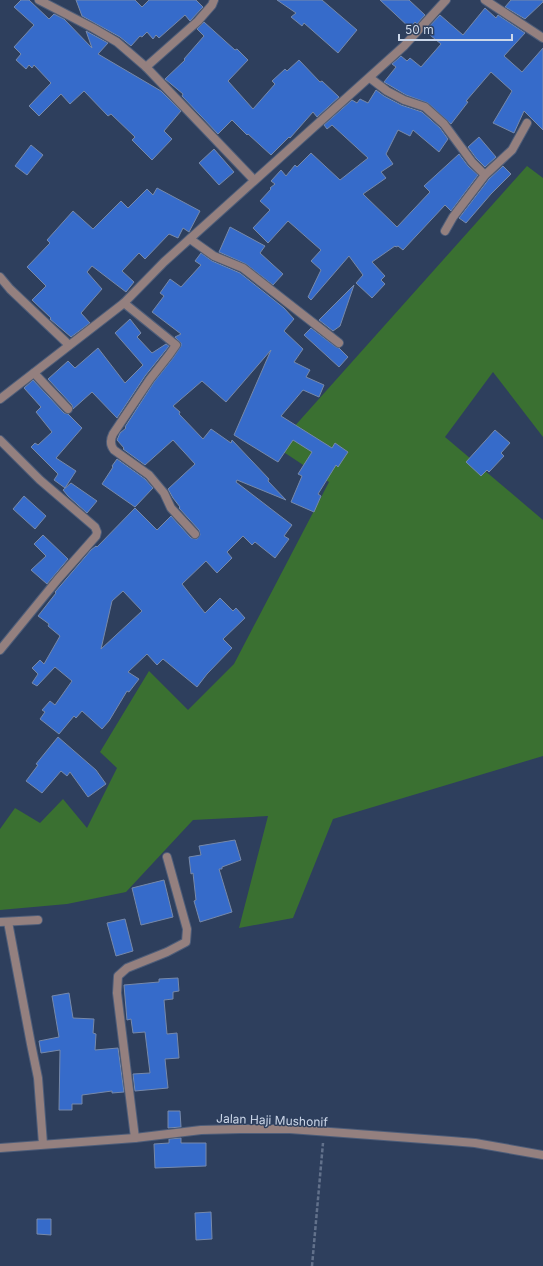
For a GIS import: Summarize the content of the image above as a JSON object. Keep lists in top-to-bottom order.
{
  "streets": {
    "street": ["Jalan Haji Mushonif"]
  },
  "scale_bar": "50 m"
}
